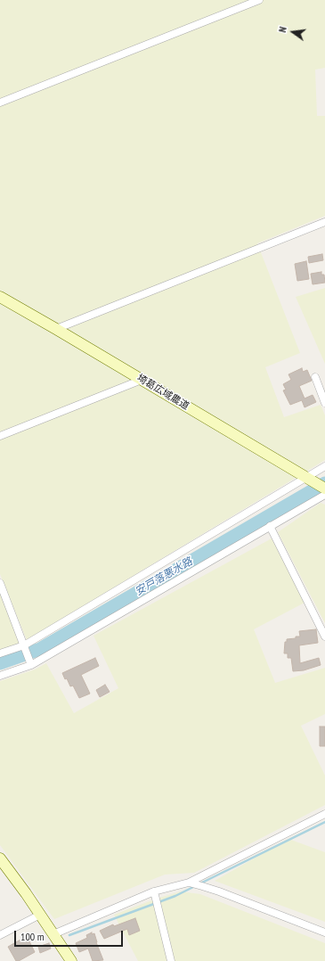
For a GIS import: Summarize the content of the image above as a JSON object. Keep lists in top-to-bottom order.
{
  "streets": {
    "street": ["埼葛広域農道"]
  },
  "water": ["安戸落悪水路"],
  "scale_bar": "100 m",
  "north": "left"
}
